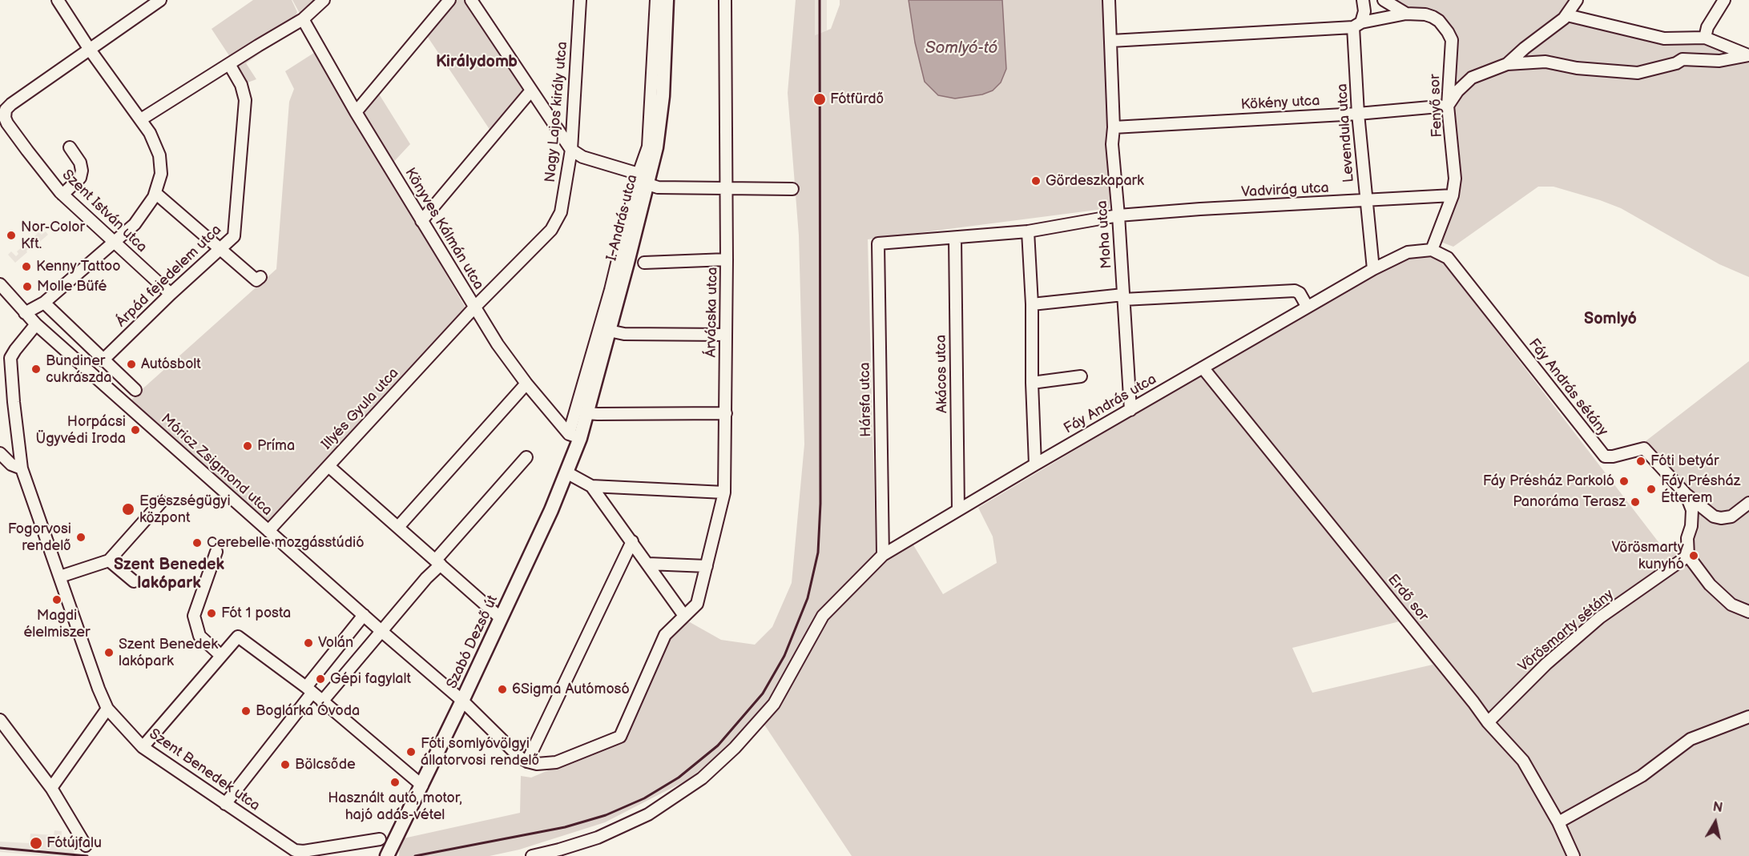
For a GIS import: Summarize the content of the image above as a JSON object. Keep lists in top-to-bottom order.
{
  "streets": {
    "main road": ["I. András utca", "Szabó Dezső út"],
    "street": [
      "Kökény utca",
      "Fenyő sor",
      "Nagy Lajos király utca",
      "Levendula utca",
      "Vadvirág utca",
      "Szent István utca",
      "Könyves Kálmán utca",
      "Moha utca",
      "Árpád fejedelem utca",
      "Árvácska utca",
      "Akácos utca",
      "Fáy András sétány",
      "Hársfa utca",
      "Fáy András utca",
      "Illyés Gyula utca",
      "Móricz Zsigmond utca",
      "Erdő sor",
      "Vörösmarty sétány",
      "Szent Benedek utca"
    ]
  },
  "crossings": [
    ["Kökény utca", "Fenyő sor"],
    ["Kökény utca", "Levendula utca"],
    ["Kökény utca", "Moha utca"],
    ["Fenyő sor", "Vadvirág utca"],
    ["Fenyő sor", "Fáy András sétány"],
    ["Fenyő sor", "Fáy András utca"],
    ["Nagy Lajos király utca", "Könyves Kálmán utca"],
    ["Nagy Lajos király utca", "Illyés Gyula utca"],
    ["Levendula utca", "Vadvirág utca"],
    ["Levendula utca", "Fáy András utca"],
    ["Vadvirág utca", "Moha utca"],
    ["Vadvirág utca", "Akácos utca"],
    ["Vadvirág utca", "Hársfa utca"],
    ["Szent István utca", "Árpád fejedelem utca"],
    ["I. András utca", "Könyves Kálmán utca"],
    ["I. András utca", "Szabó Dezső út"],
    ["Könyves Kálmán utca", "Illyés Gyula utca"],
    ["Könyves Kálmán utca", "Szabó Dezső út"],
    ["Moha utca", "Fáy András utca"],
    ["Árvácska utca", "Móricz Zsigmond utca"],
    ["Akácos utca", "Fáy András utca"],
    ["Fáy András sétány", "Fáy András utca"],
    ["Hársfa utca", "Fáy András utca"],
    ["Fáy András utca", "Erdő sor"],
    ["Illyés Gyula utca", "Móricz Zsigmond utca"],
    ["Móricz Zsigmond utca", "Szabó Dezső út"],
    ["Móricz Zsigmond utca", "Szent Benedek utca"],
    ["Erdő sor", "Vörösmarty sétány"]
  ],
  "districts": ["Királydomb", "Somlyó", "Szent Benedek lakópark"],
  "water": ["Somlyó-tó"],
  "places": [
    "Fótfürdő",
    "Gördeszkapark",
    "Nor-Color Kft.",
    "Kenny Tattoo",
    "Molle Büfé",
    "Autósbolt",
    "Bundiner cukrászda",
    "Horpácsi Ügyvédi Iroda",
    "Príma",
    "Fóti betyár",
    "Fáy Présház Parkoló",
    "Fáy Présház Étterem",
    "Panoráma Terasz",
    "Egészségügyi központ",
    "Fogorvosi rendelő",
    "Cerebelle mozgásstúdió",
    "Vörösmarty kunyhó",
    "Magdi élelmiszer",
    "Fót 1 posta",
    "Volán",
    "Szent Benedek lakópark",
    "Gépi fagylalt",
    "6Sigma Autómosó",
    "Boglárka Óvoda",
    "Fóti somlyóvölgyi állatorvosi rendelő",
    "Bölcsőde",
    "Használt autó, motor, hajó adás-vétel",
    "Fótújfalu"
  ],
  "north": "top"
}
